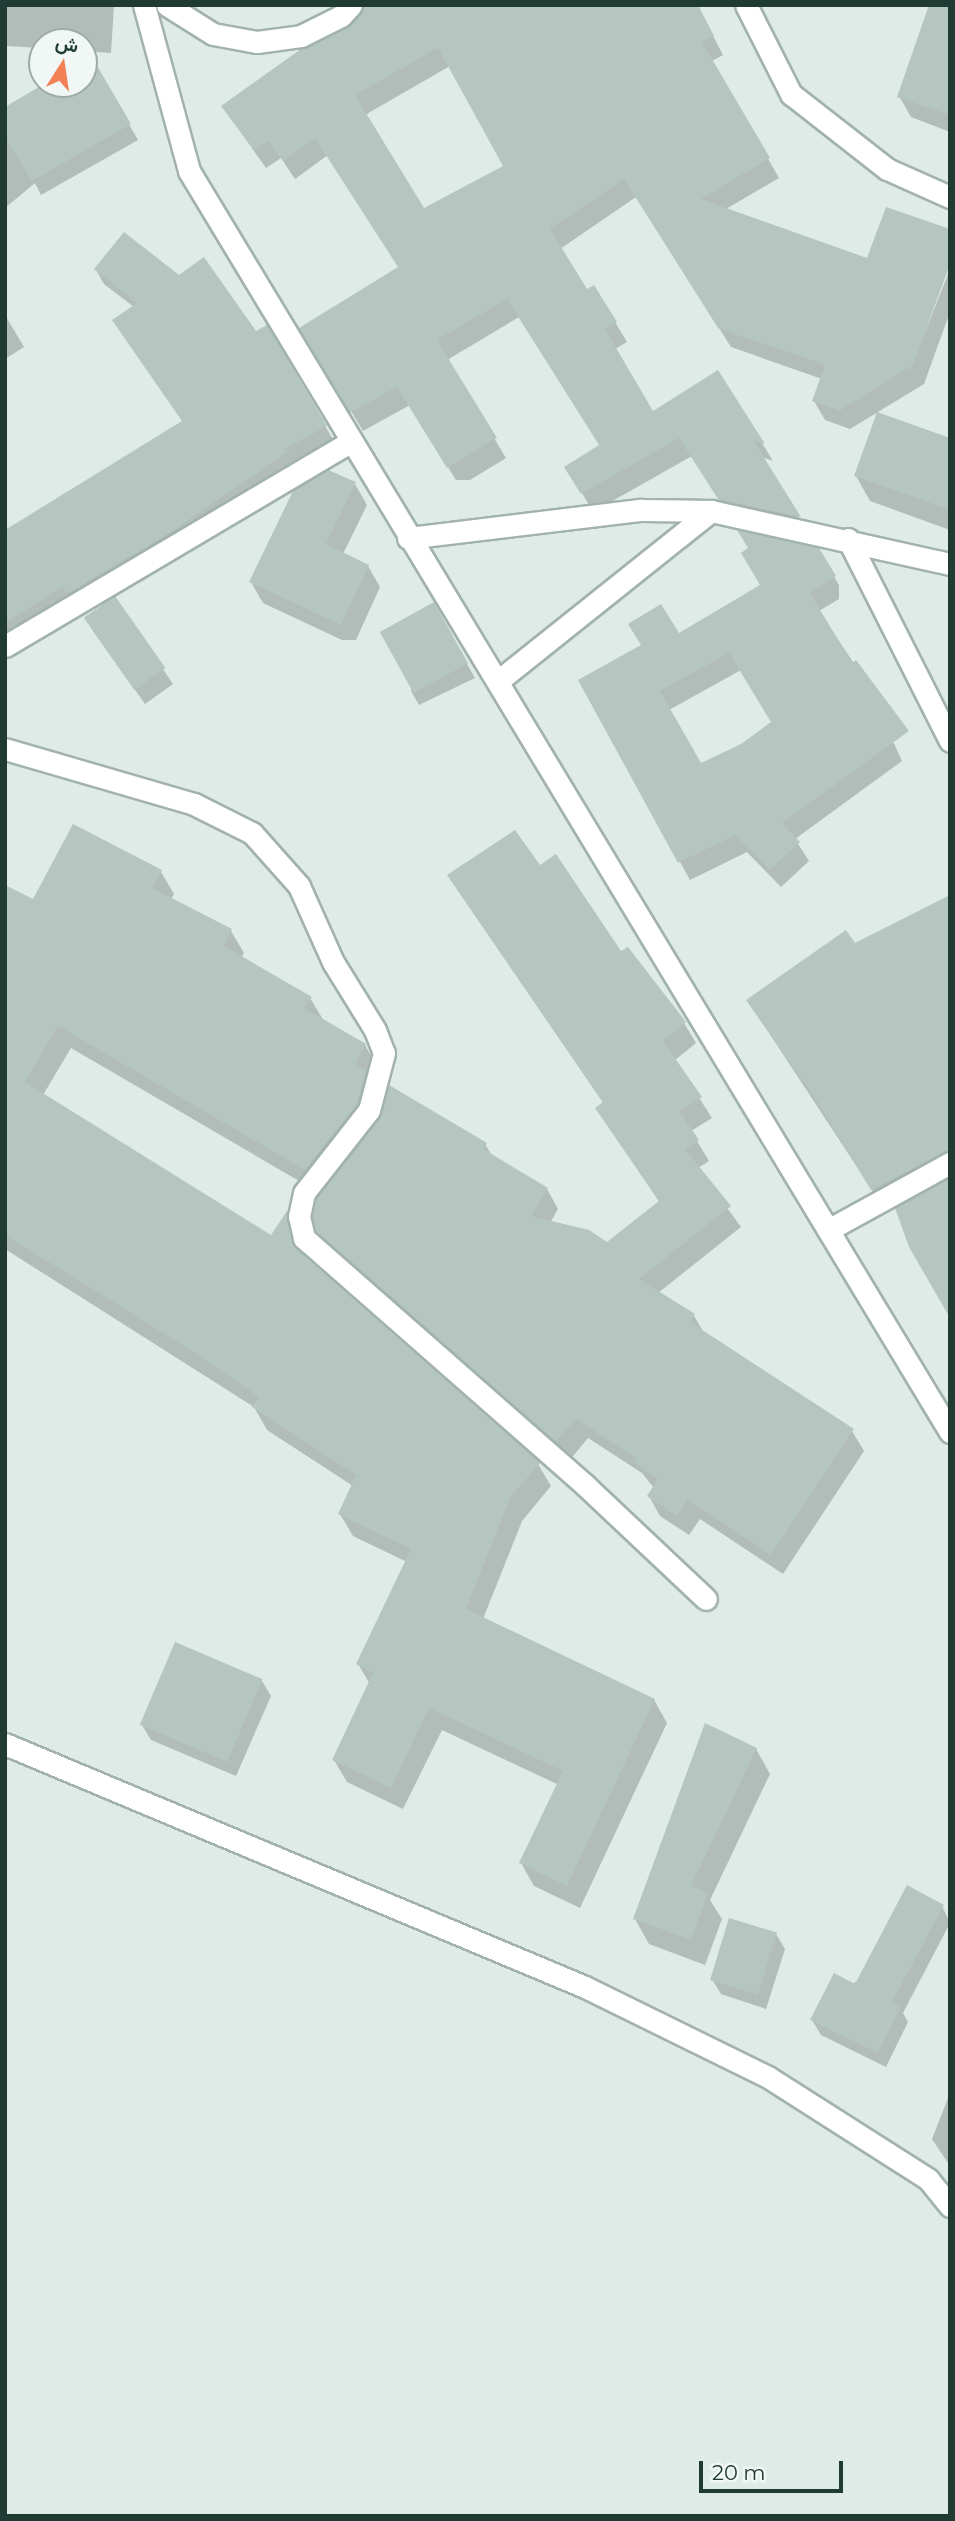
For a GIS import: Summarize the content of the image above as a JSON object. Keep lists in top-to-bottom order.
{
  "scale_bar": "20 m",
  "north": "top"
}
